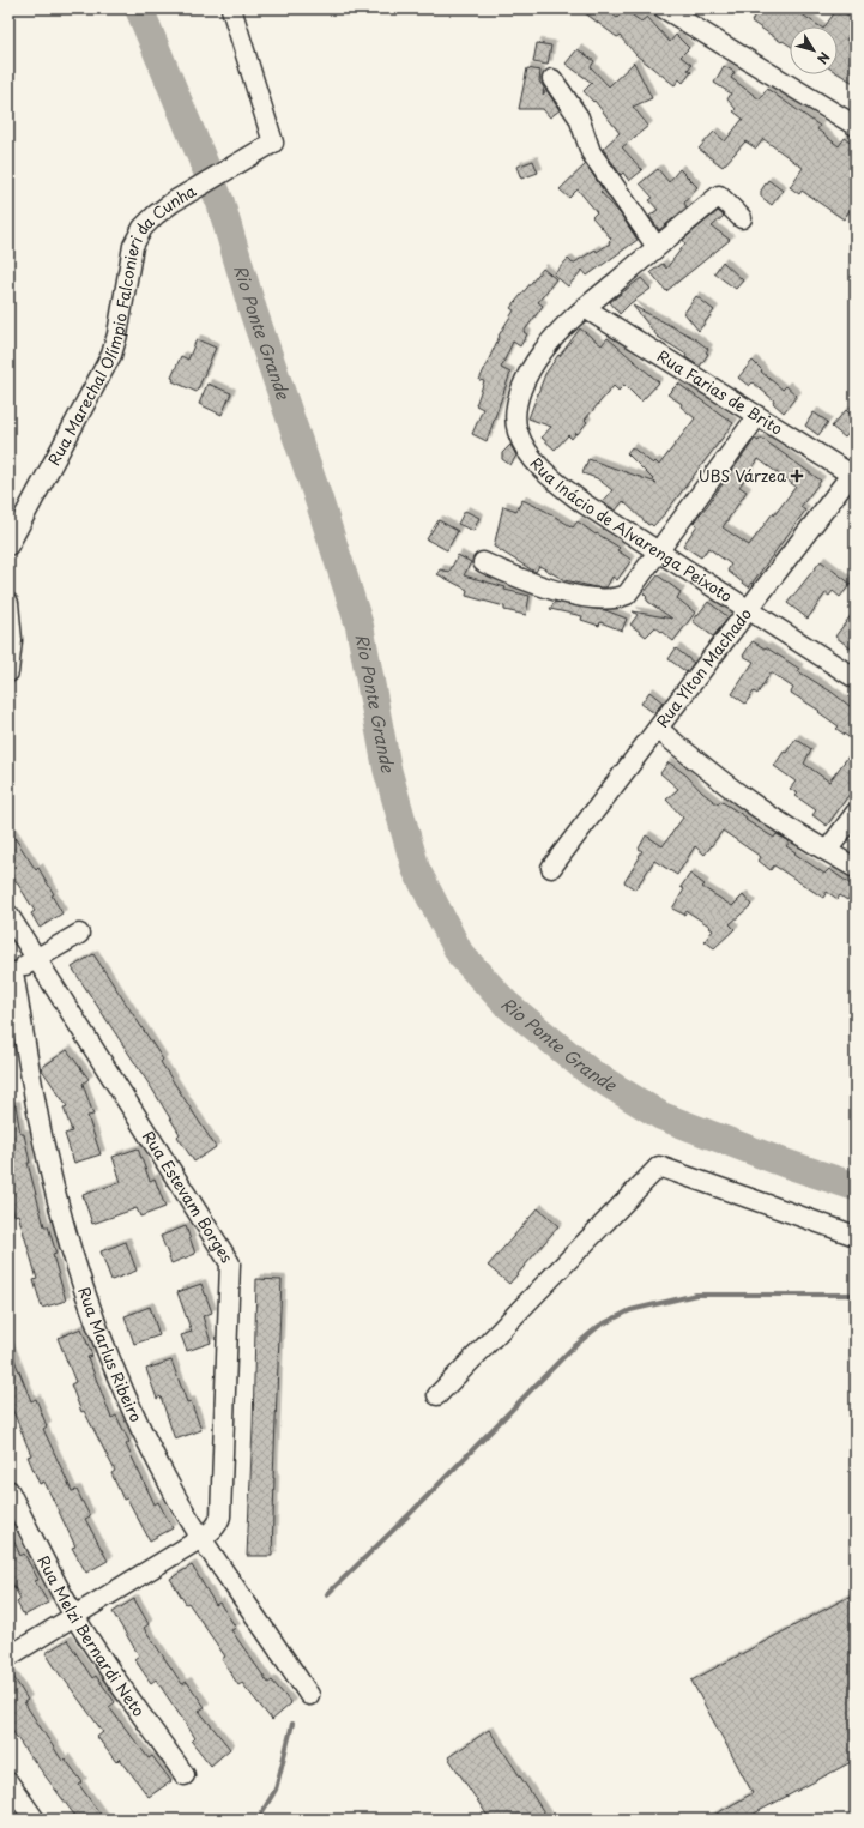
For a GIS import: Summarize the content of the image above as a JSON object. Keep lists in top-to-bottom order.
{
  "streets": {
    "street": [
      "Rua Marechal Olímpio Falconieri da Cunha",
      "Rua Farias de Brito",
      "Rua Inácio de Alvarenga Peixoto",
      "Rua Ylton Machado",
      "Rua Estevam Borges",
      "Rua Marlus Ribeiro",
      "Rua Melzi Bernardi Neto"
    ]
  },
  "crossings": [
    ["Rua Farias de Brito", "Rua Inácio de Alvarenga Peixoto"],
    ["Rua Farias de Brito", "Rua Ylton Machado"],
    ["Rua Inácio de Alvarenga Peixoto", "Rua Ylton Machado"],
    ["Rua Estevam Borges", "Rua Marlus Ribeiro"],
    ["Rua Estevam Borges", "Rua Melzi Bernardi Neto"]
  ],
  "water": ["Rio Ponte Grande"],
  "places": {
    "health": ["UBS Várzea"]
  },
  "north": "bottom right"
}
